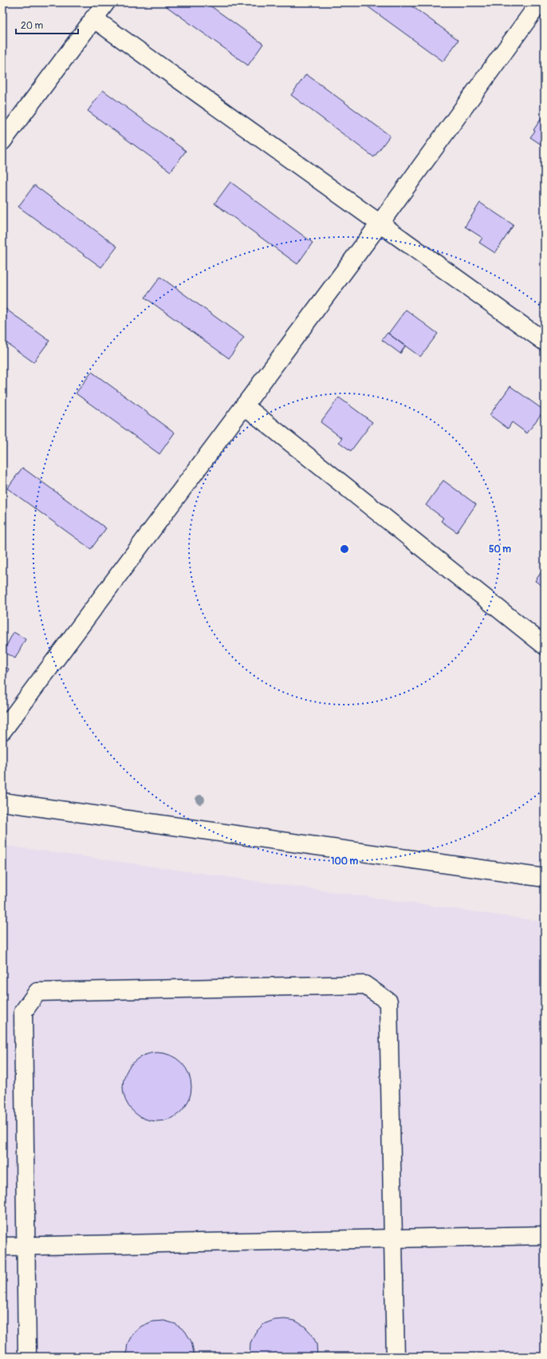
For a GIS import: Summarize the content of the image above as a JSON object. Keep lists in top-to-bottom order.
{
  "scale_bar": "20 m",
  "rings": ["50 m", "100 m"]
}
